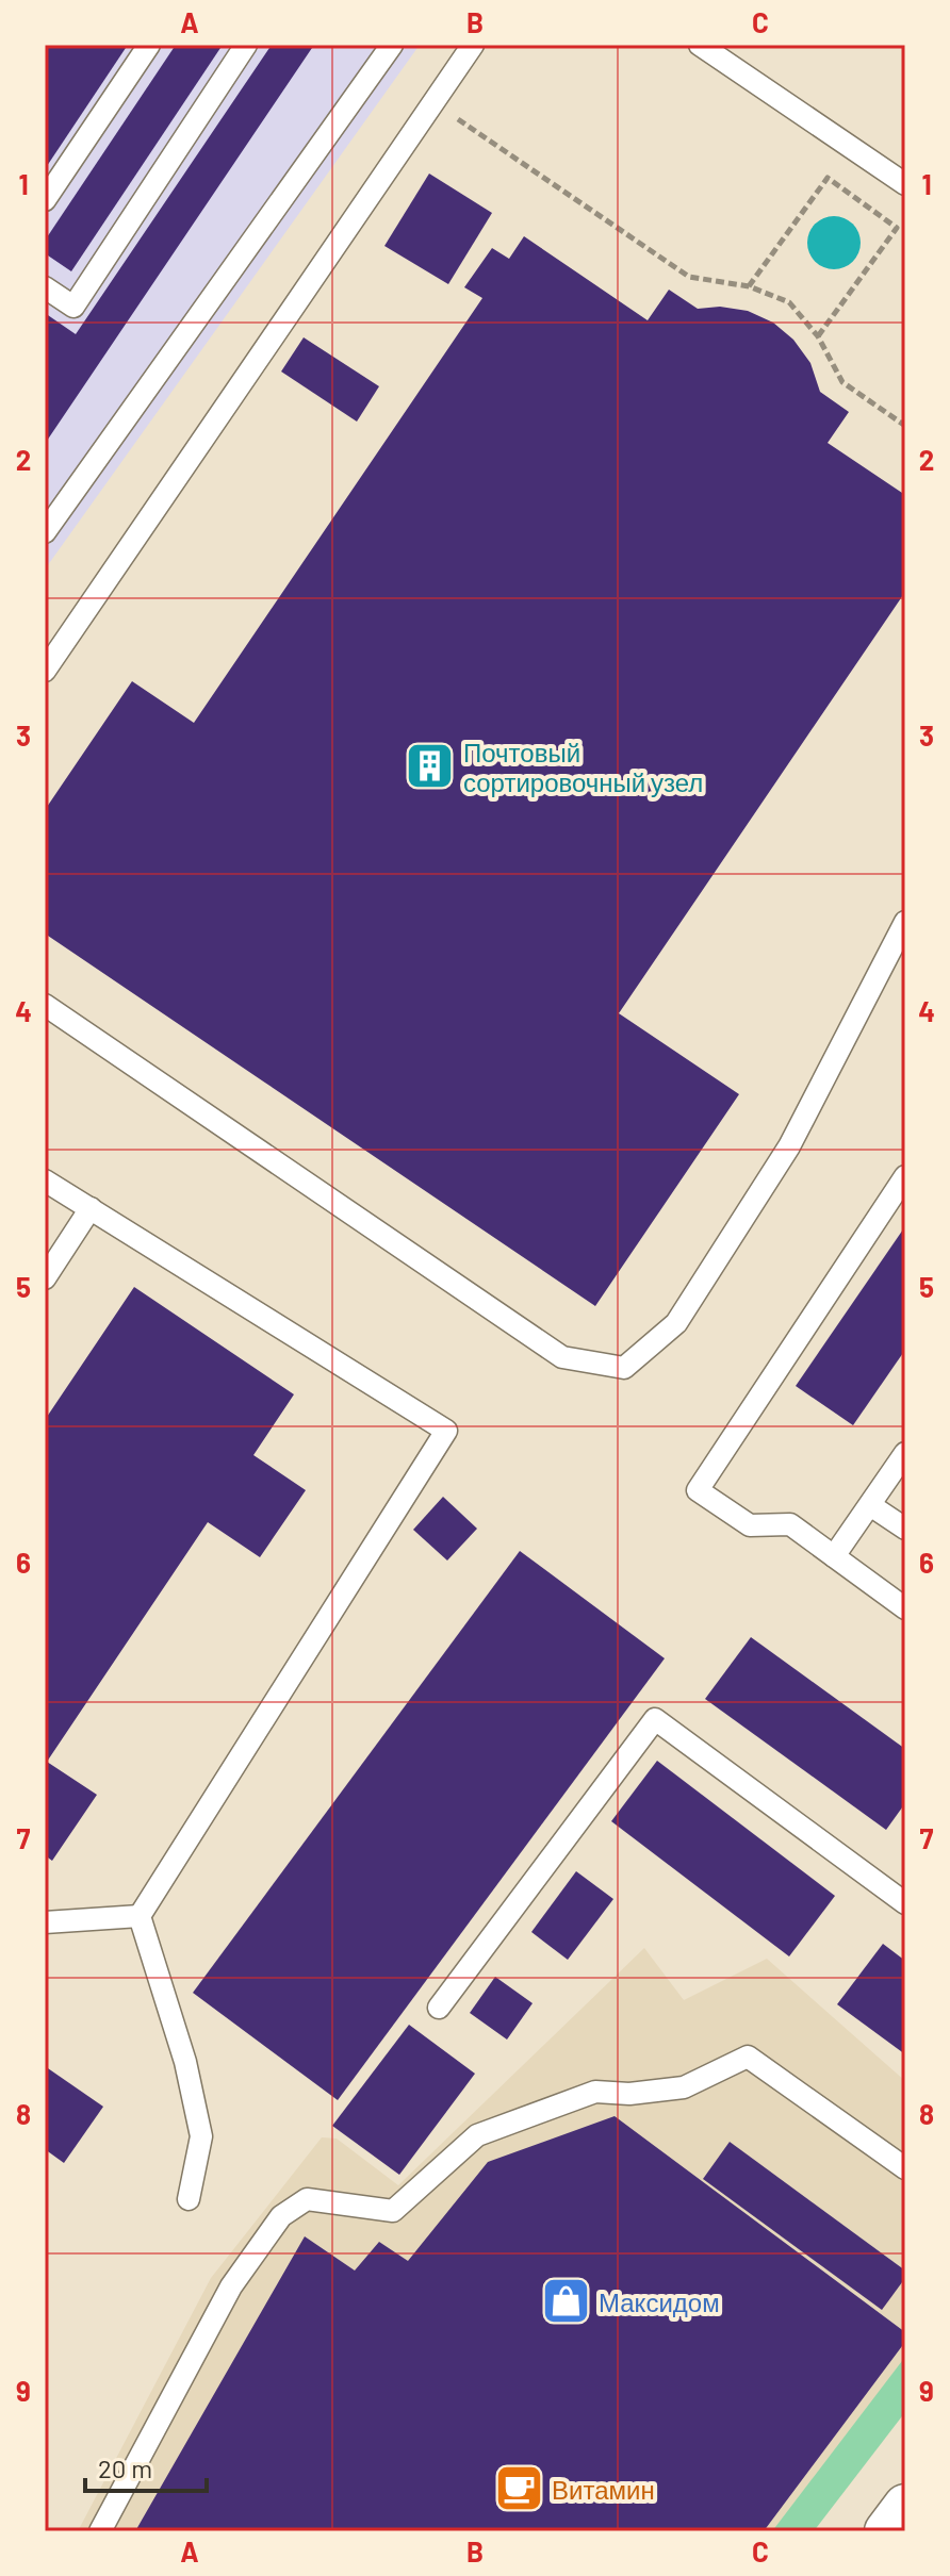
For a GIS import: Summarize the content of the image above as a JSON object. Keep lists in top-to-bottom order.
{
  "places": {
    "building": ["Почтовый сортировочный узел"],
    "shop": ["Максидом"],
    "cafe": ["Витамин"]
  },
  "scale_bar": "20 m",
  "grid": {
    "columns": ["A", "B", "C"],
    "rows": [
      "1",
      "2",
      "3",
      "4",
      "5",
      "6",
      "7",
      "8",
      "9"
    ]
  }
}
